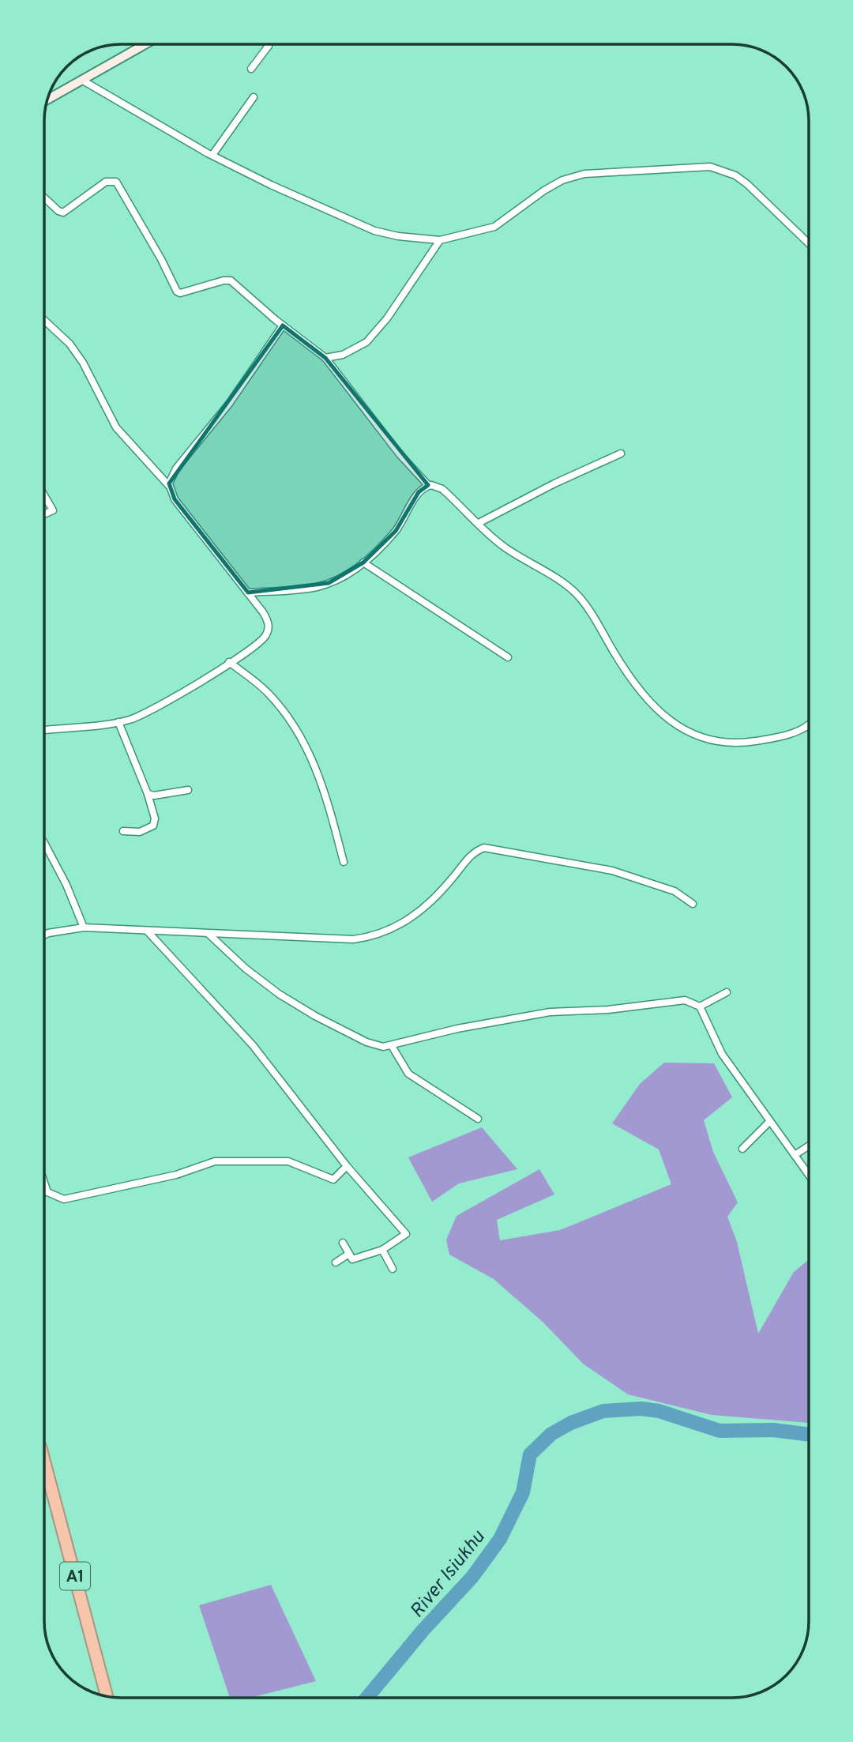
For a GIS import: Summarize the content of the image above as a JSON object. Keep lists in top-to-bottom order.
{
  "streets": {
    "highway": ["A1"]
  },
  "water": ["River Isiukhu"]
}
